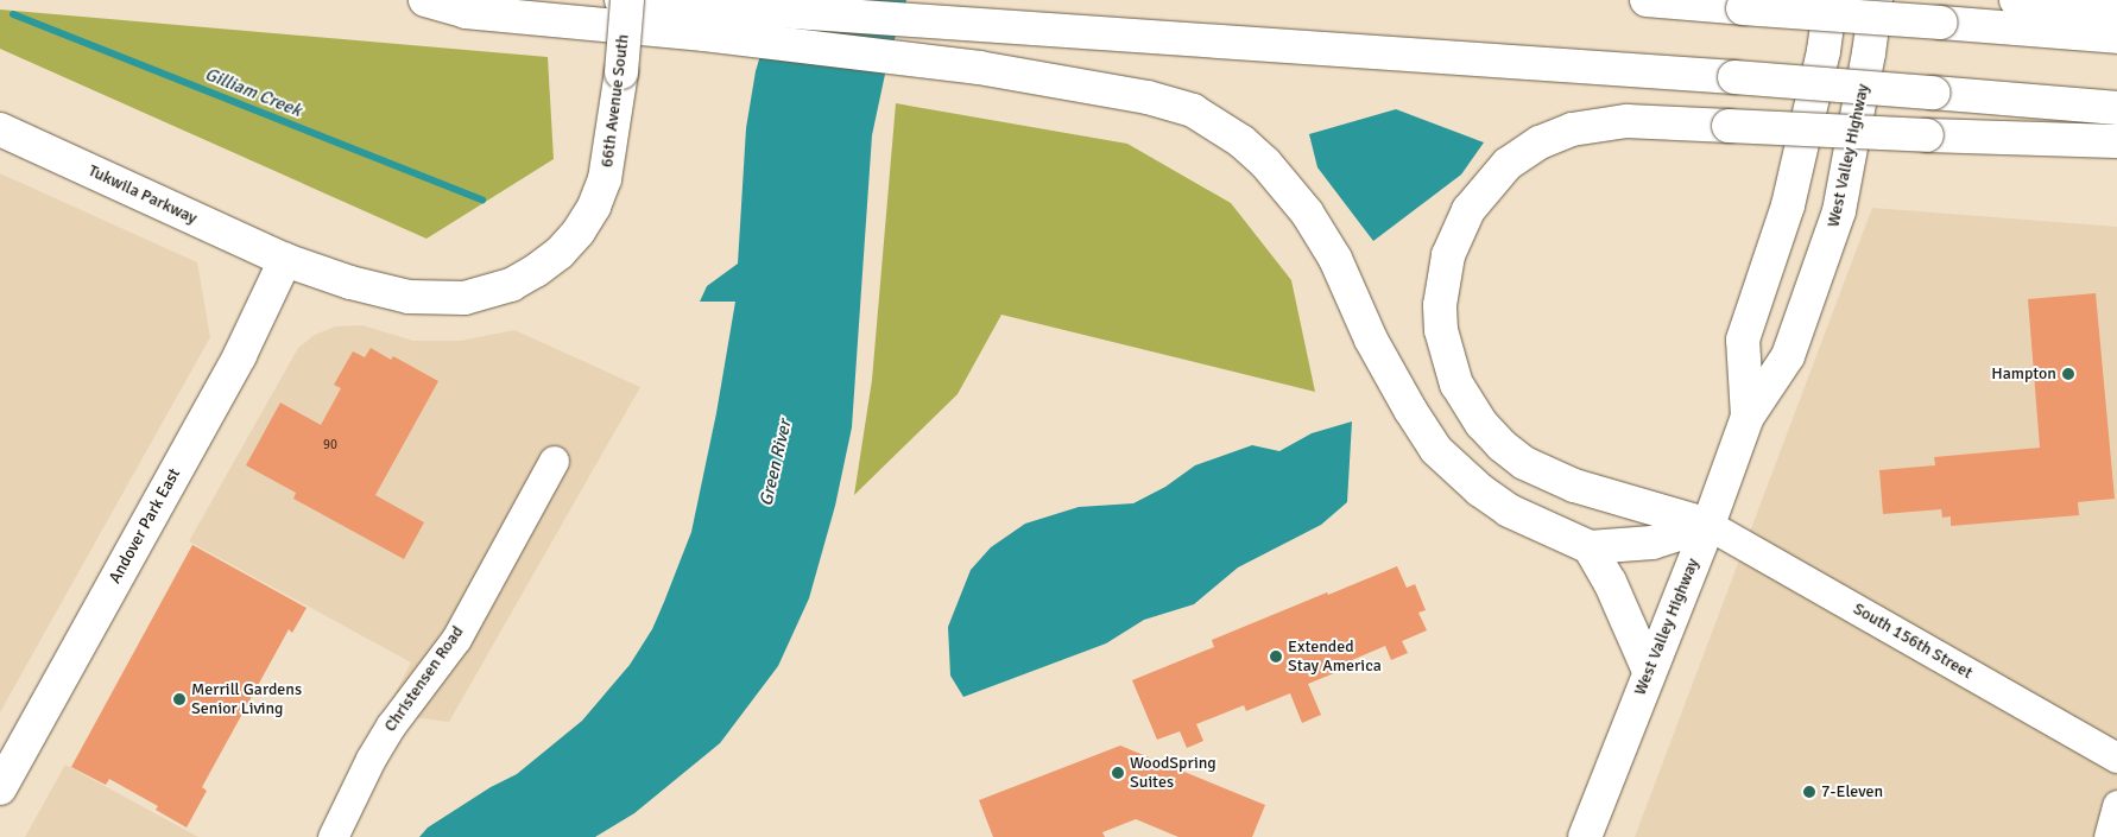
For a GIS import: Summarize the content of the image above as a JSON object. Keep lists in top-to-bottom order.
{
  "streets": {
    "main road": [
      "66th Avenue South",
      "West Valley Highway",
      "Tukwila Parkway",
      "Andover Park East"
    ],
    "street": ["South 156th Street", "Christensen Road"]
  },
  "crossings": [
    ["66th Avenue South", "Tukwila Parkway"],
    ["66th Avenue South", "Andover Park East"],
    ["West Valley Highway", "South 156th Street"],
    ["Tukwila Parkway", "Andover Park East"]
  ],
  "water": ["Gilliam Creek", "Green River"],
  "places": [
    "Hampton",
    "Extended Stay America",
    "Merrill Gardens Senior Living",
    "WoodSpring Suites",
    "7-Eleven"
  ],
  "house_numbers": ["90"]
}
